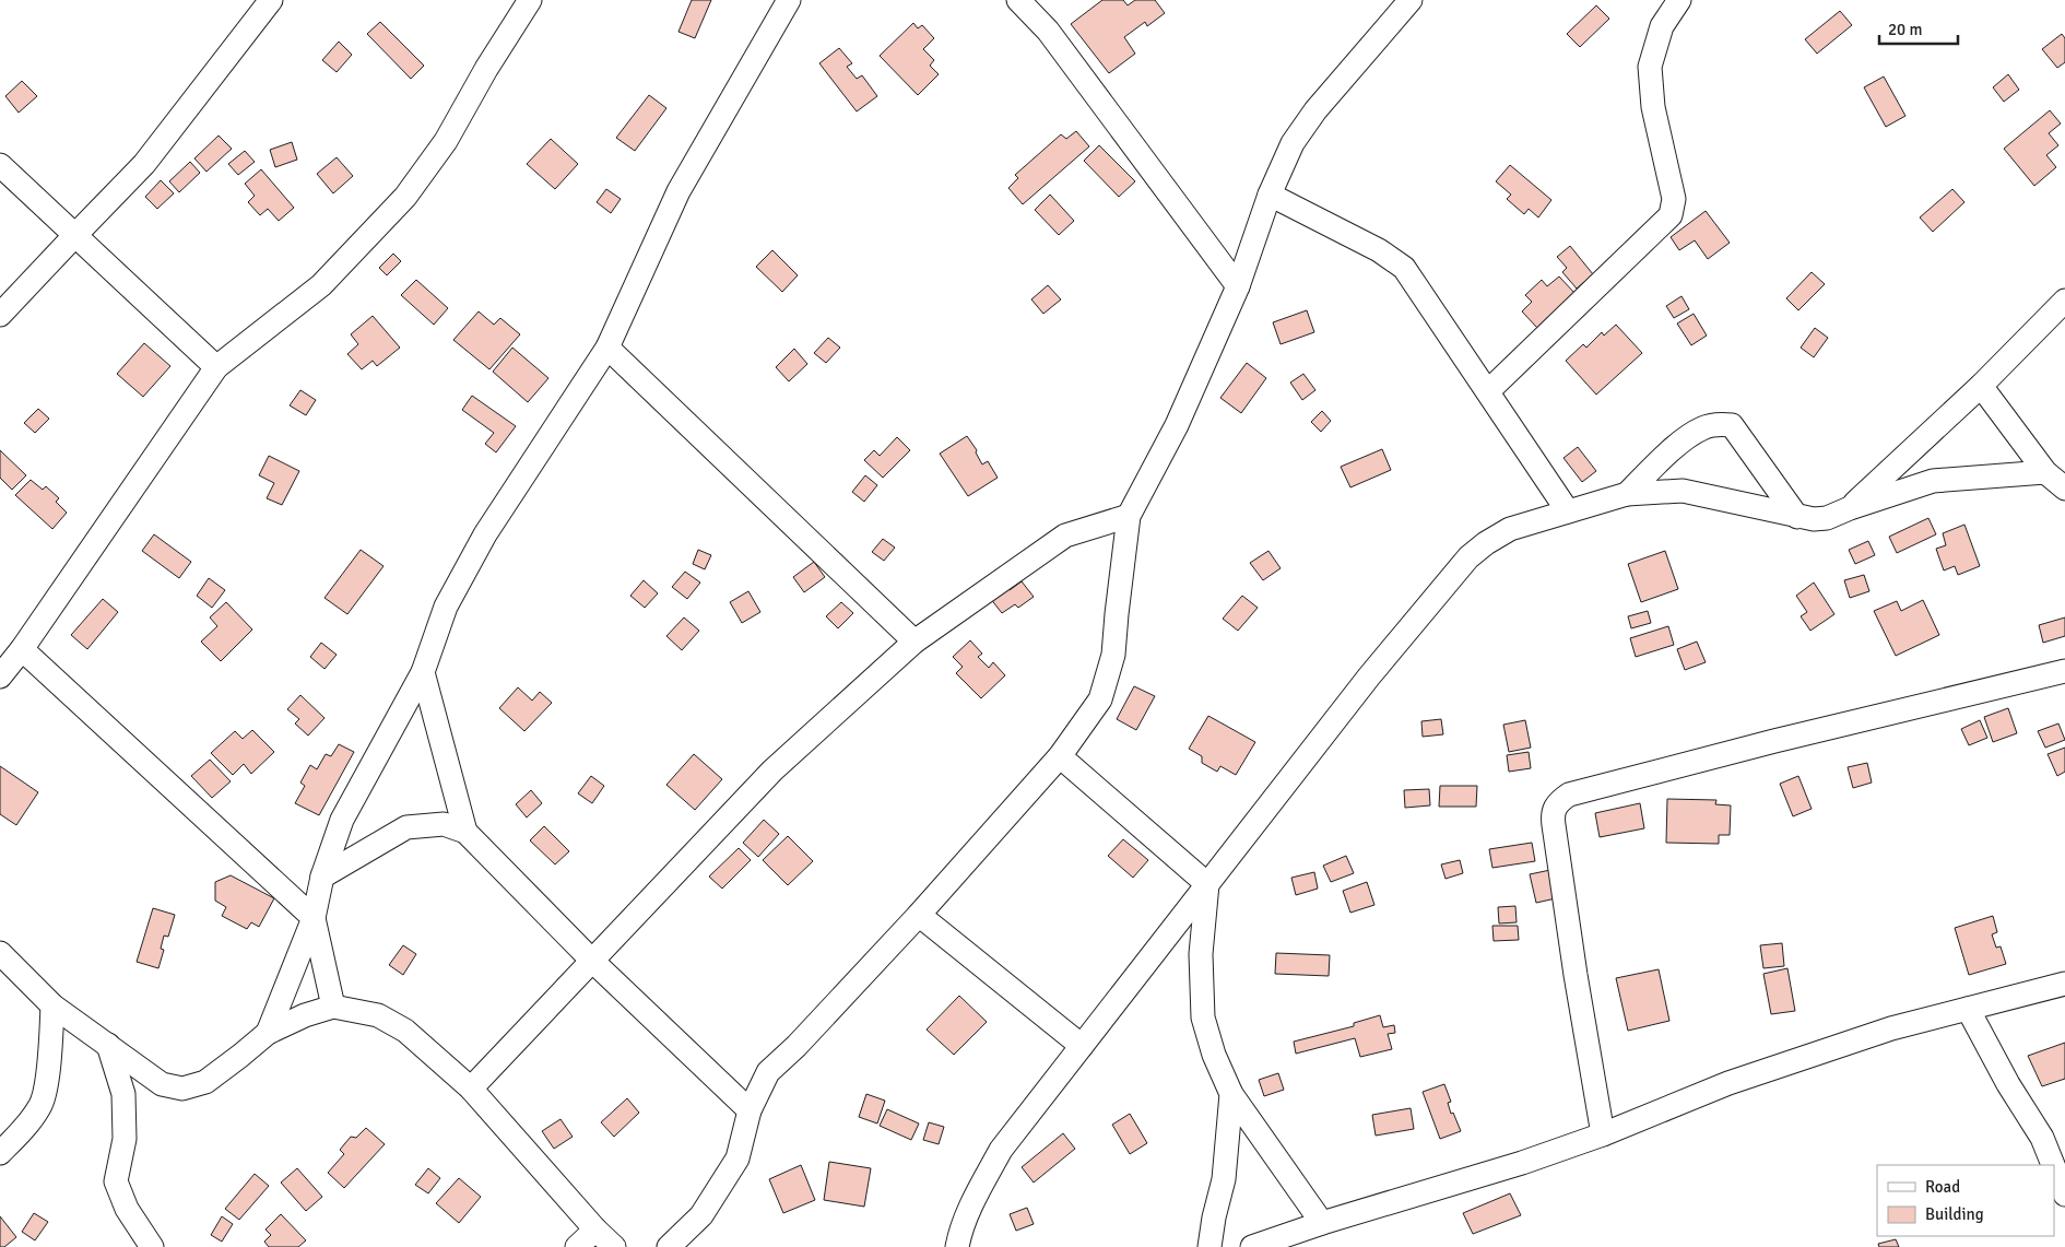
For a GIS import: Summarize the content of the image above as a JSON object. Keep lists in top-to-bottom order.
{
  "legend": ["Road", "Building"],
  "scale_bar": "20 m"
}
